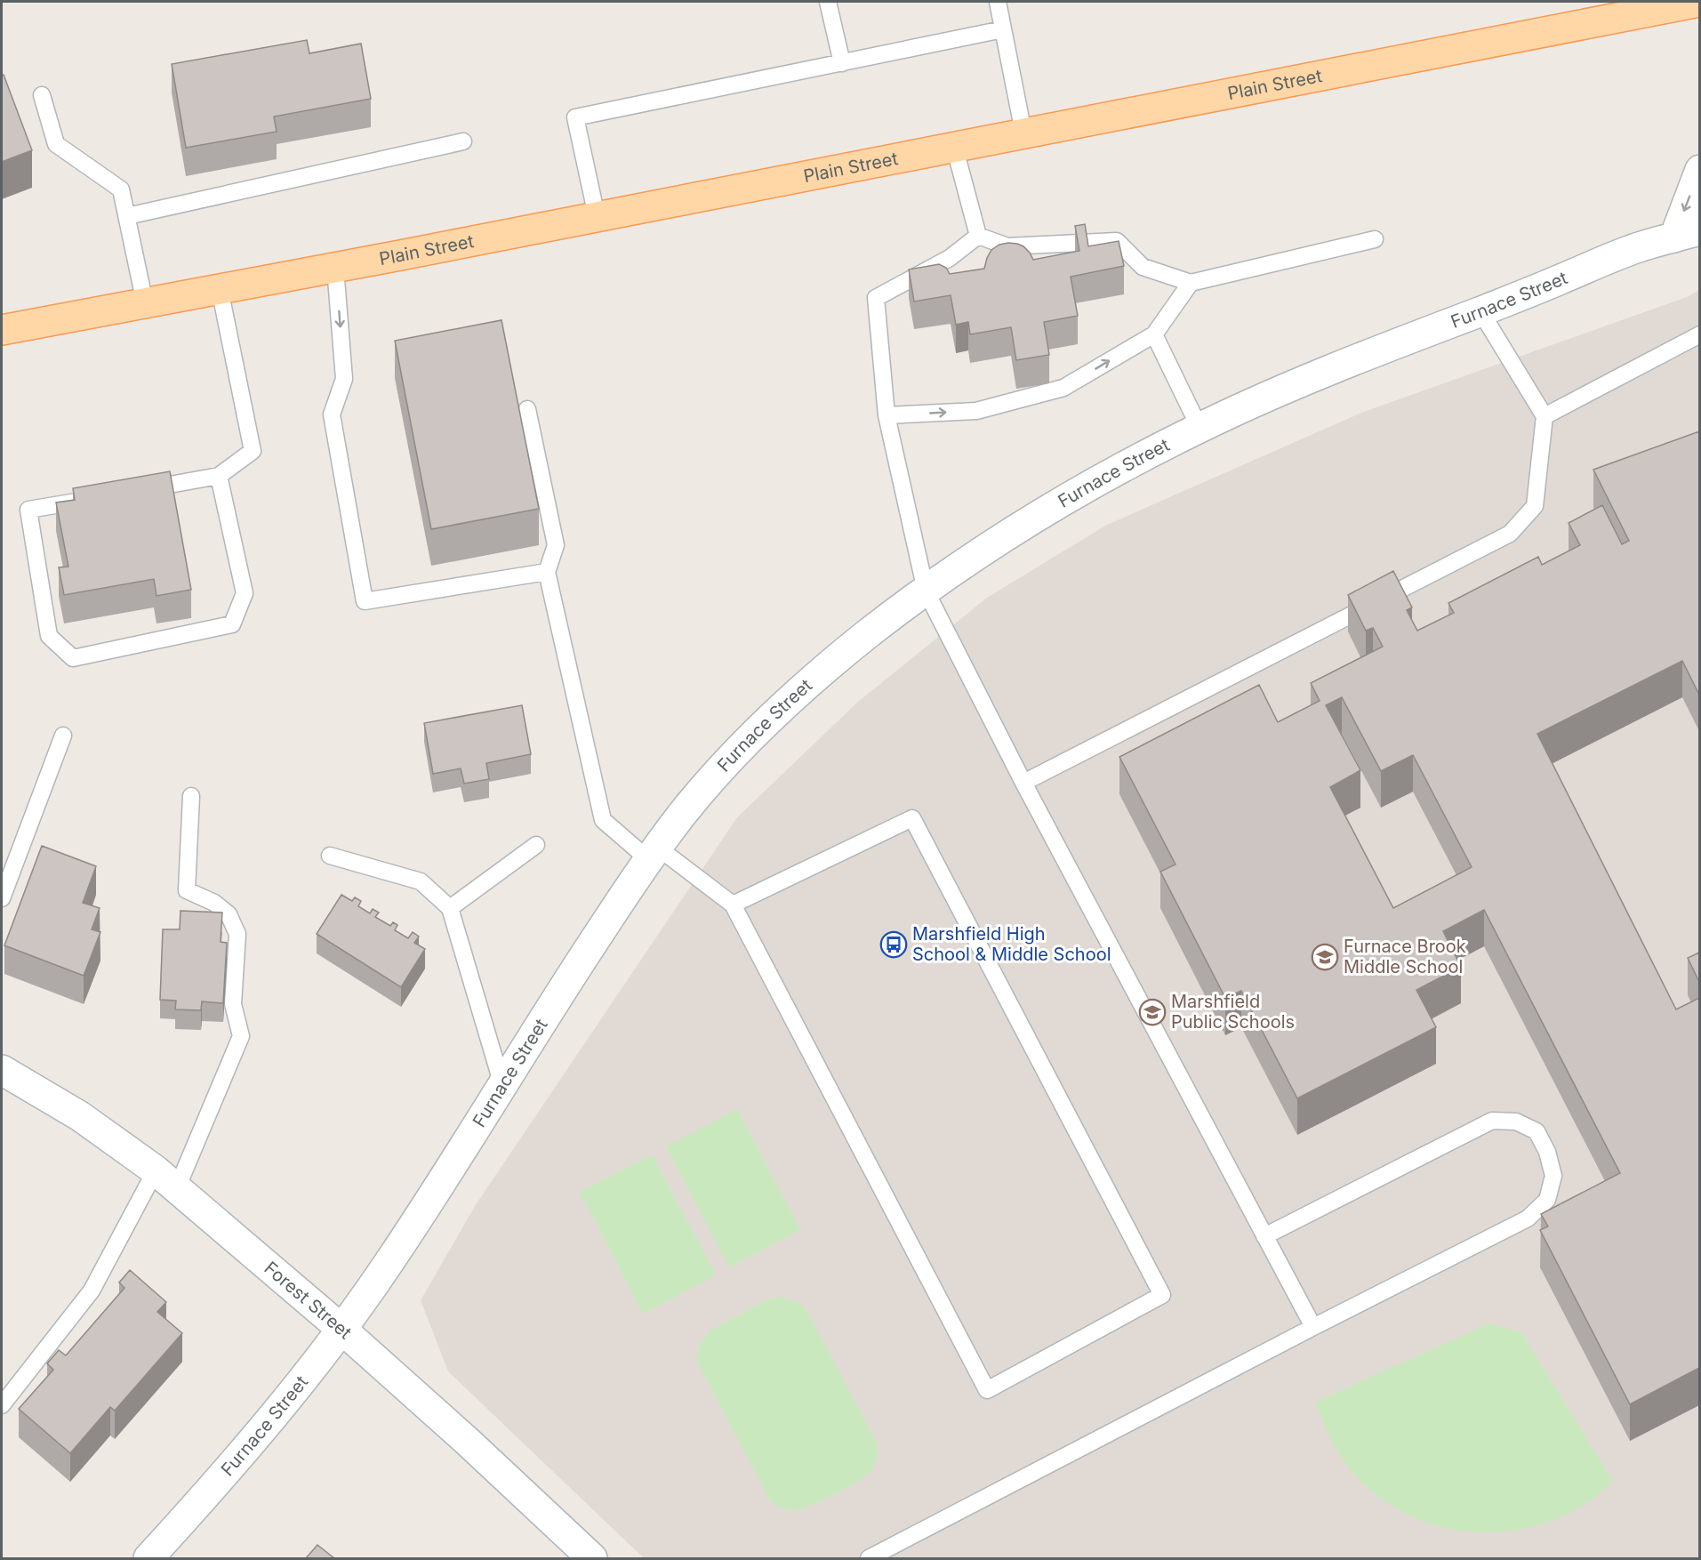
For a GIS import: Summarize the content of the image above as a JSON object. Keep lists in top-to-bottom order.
{
  "streets": {
    "main road": ["Plain Street", "Furnace Street", "Forest Street"]
  },
  "crossings": [
    ["Furnace Street", "Forest Street"]
  ],
  "places": {
    "bus stop": ["Marshfield High School & Middle School"],
    "school or university": ["Furnace Brook Middle School", "Marshfield Public Schools"]
  }
}
